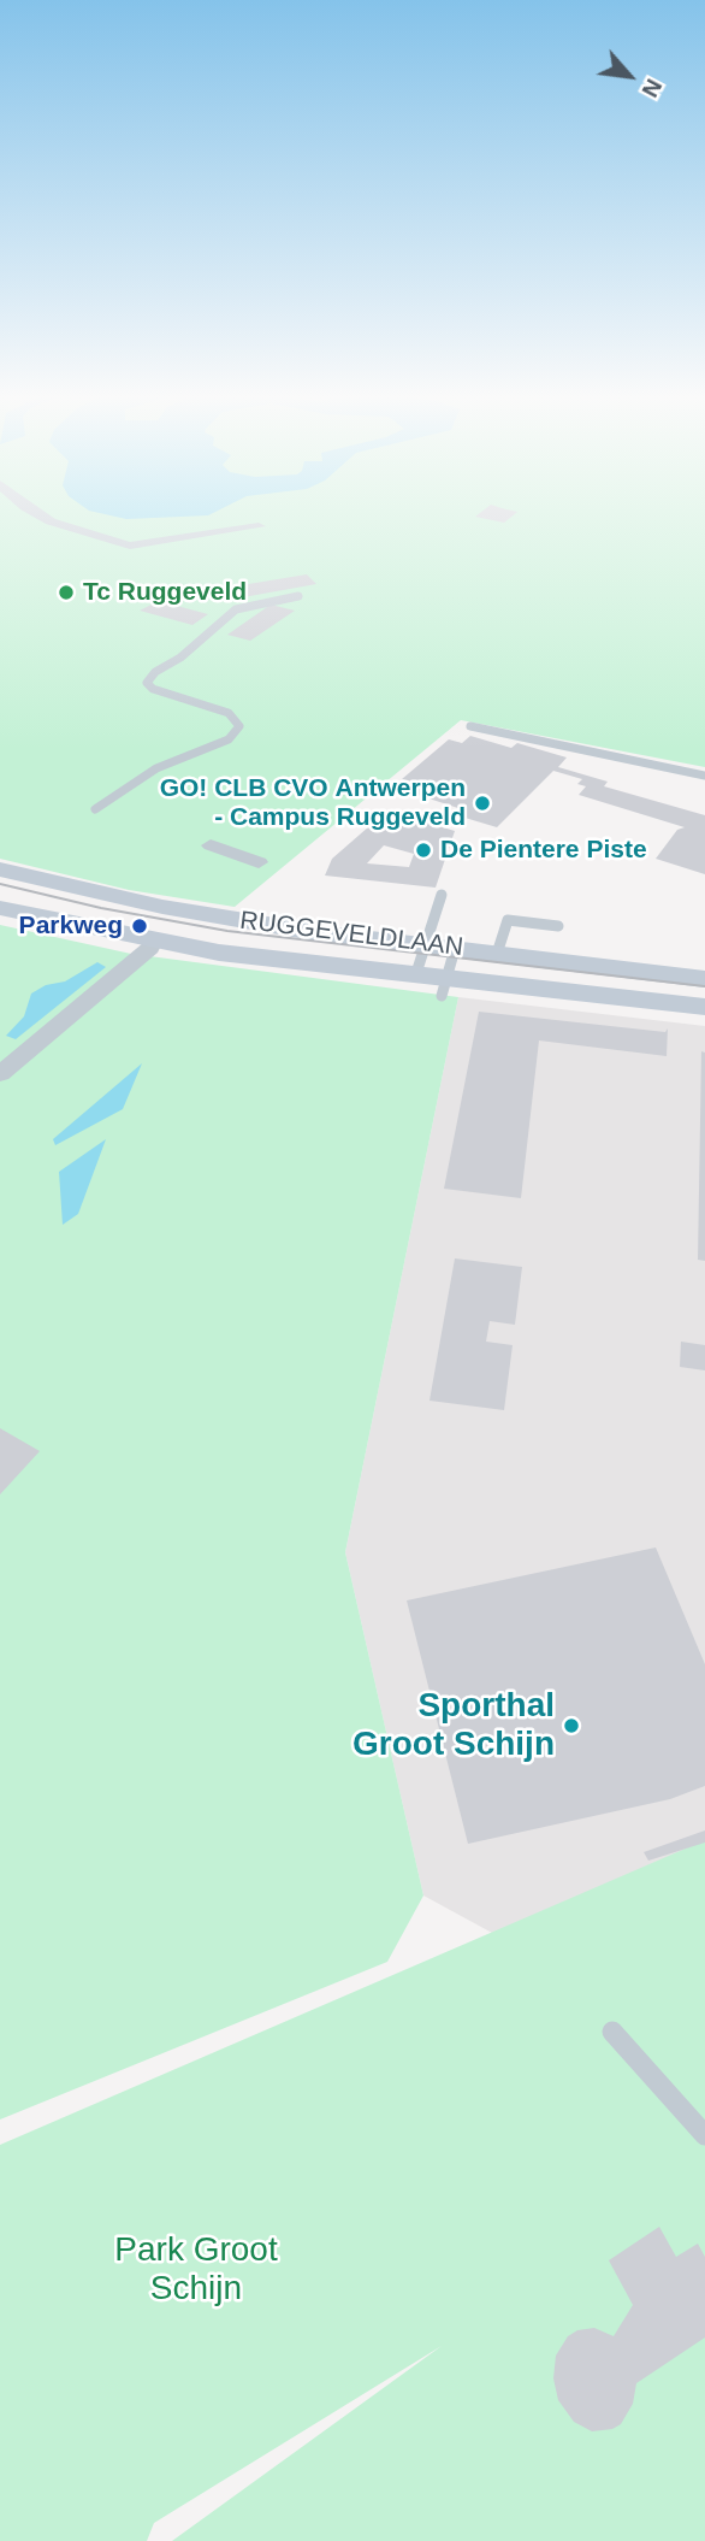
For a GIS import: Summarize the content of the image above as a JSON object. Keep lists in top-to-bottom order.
{
  "streets": {
    "street": ["RUGGEVELDLAAN"]
  },
  "parks": ["Park Groot Schijn"],
  "places": [
    "Tc Ruggeveld",
    "GO! CLB CVO Antwerpen - Campus Ruggeveld",
    "De Pientere Piste",
    "Parkweg",
    "Sporthal Groot Schijn"
  ],
  "north": "bottom right"
}
